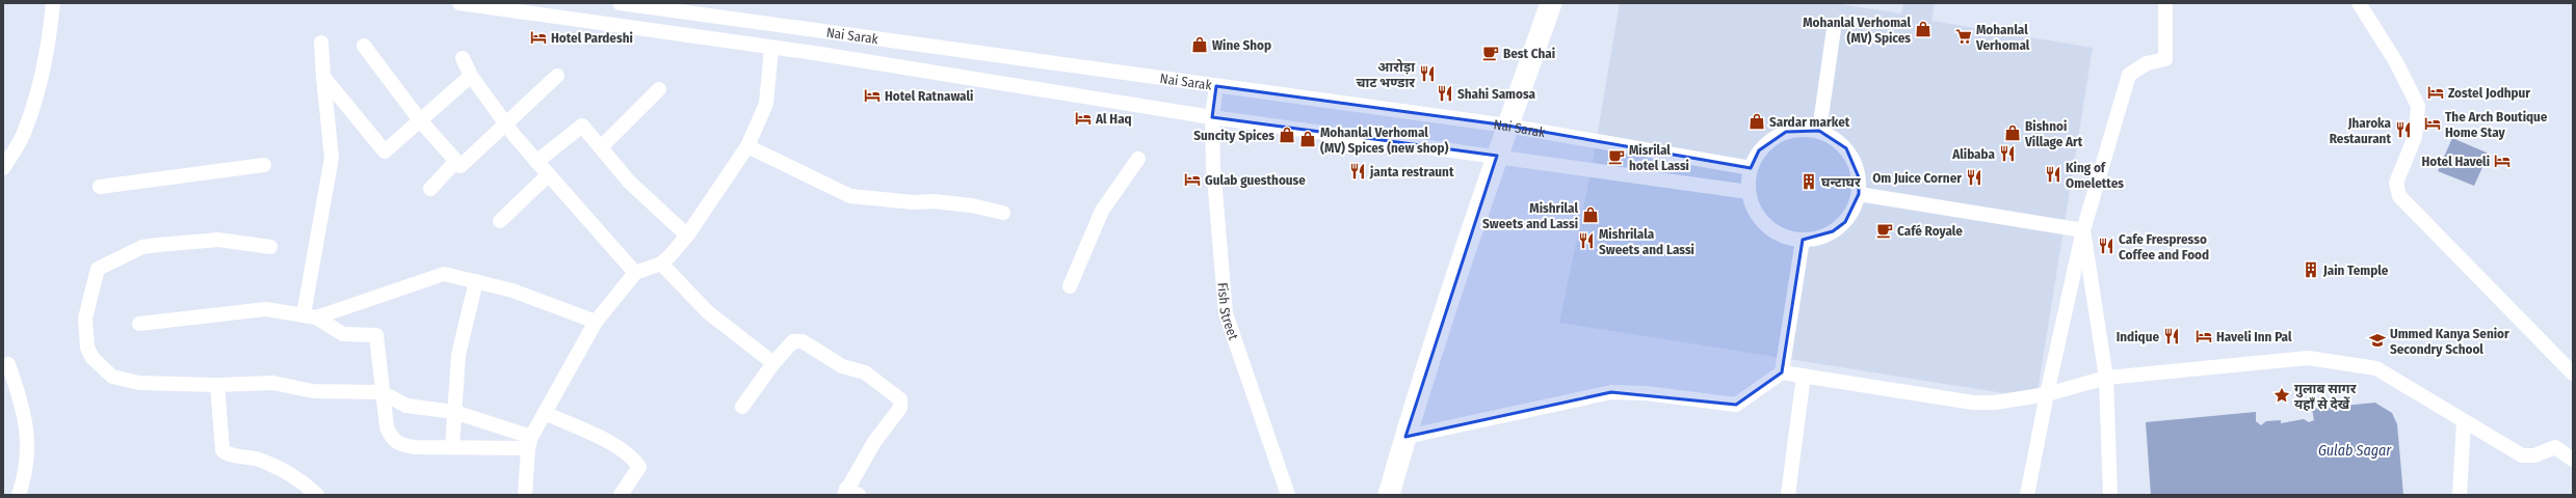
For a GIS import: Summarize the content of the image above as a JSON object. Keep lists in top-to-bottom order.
{
  "streets": {
    "street": ["Nai Sarak", "Fish Street"]
  },
  "crossings": [
    ["Nai Sarak", "Fish Street"]
  ],
  "water": ["Gulab Sagar"],
  "places": {
    "shop": [
      "Mohanlal Verhomal (MV) Spices",
      "Wine Shop",
      "Sardar market",
      "Bishnoi Village Art",
      "Suncity Spices",
      "Mohanlal Verhomal (MV) Spices (new shop)",
      "Mishrilal Sweets and Lassi"
    ],
    "supermarket": ["Mohanlal Verhomal"],
    "hotel": [
      "Hotel Pardeshi",
      "Zostel Jodhpur",
      "Hotel Ratnawali",
      "Al Haq",
      "The Arch Boutique Home Stay",
      "Hotel Haveli",
      "Gulab guesthouse",
      "Haveli Inn Pal"
    ],
    "cafe": ["Best Chai", "Misrilal hotel Lassi", "Café Royale"],
    "restaurant": [
      "आरोड़ा चाट भण्डार",
      "Shahi Samosa",
      "Jharoka Restaurant",
      "Alibaba",
      "janta restraunt",
      "King of Omelettes",
      "Om Juice Corner",
      "Mishrilala Sweets and Lassi",
      "Cafe Frespresso Coffee and Food",
      "Indique"
    ],
    "building": ["घन्टाघर", "Jain Temple"],
    "school or university": ["Ummed Kanya Senior Secondry School"],
    "place": ["गुलाब सागर यहाँ से देखें"]
  }
}
